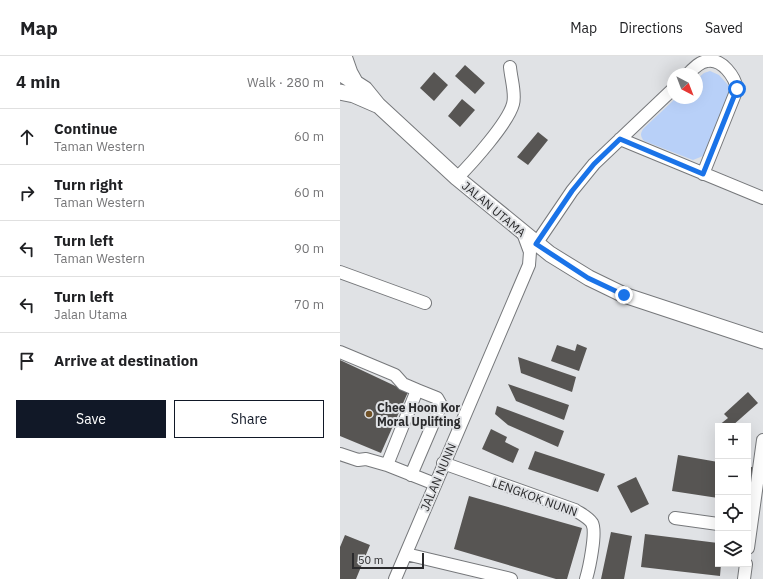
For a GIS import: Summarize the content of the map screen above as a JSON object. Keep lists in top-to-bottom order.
{
  "streets": {
    "main road": ["JALAN UTAMA"],
    "street": ["JALAN NUNN", "LENGKOK NUNN"]
  },
  "crossings": [
    ["JALAN UTAMA", "JALAN NUNN"],
    ["JALAN NUNN", "LENGKOK NUNN"]
  ],
  "places": ["Chee Hoon Kor Moral Uplifting"],
  "scale_bar": "50 m",
  "north": "bottom right",
  "page": {
    "header": "Map",
    "nav": ["Map", "Directions", "Saved"],
    "heading": ["4 min", "Walk · 280 m"],
    "list": [
      ["Continue", "Taman Western", "60 m"],
      ["Turn right", "Taman Western", "60 m"],
      ["Turn left", "Taman Western", "90 m"],
      ["Turn left", "Jalan Utama", "70 m"],
      "Arrive at destination"
    ],
    "buttons": ["Save", "Share"],
    "map_buttons": ["+", "−"],
    "scale": "50 m"
  }
}
